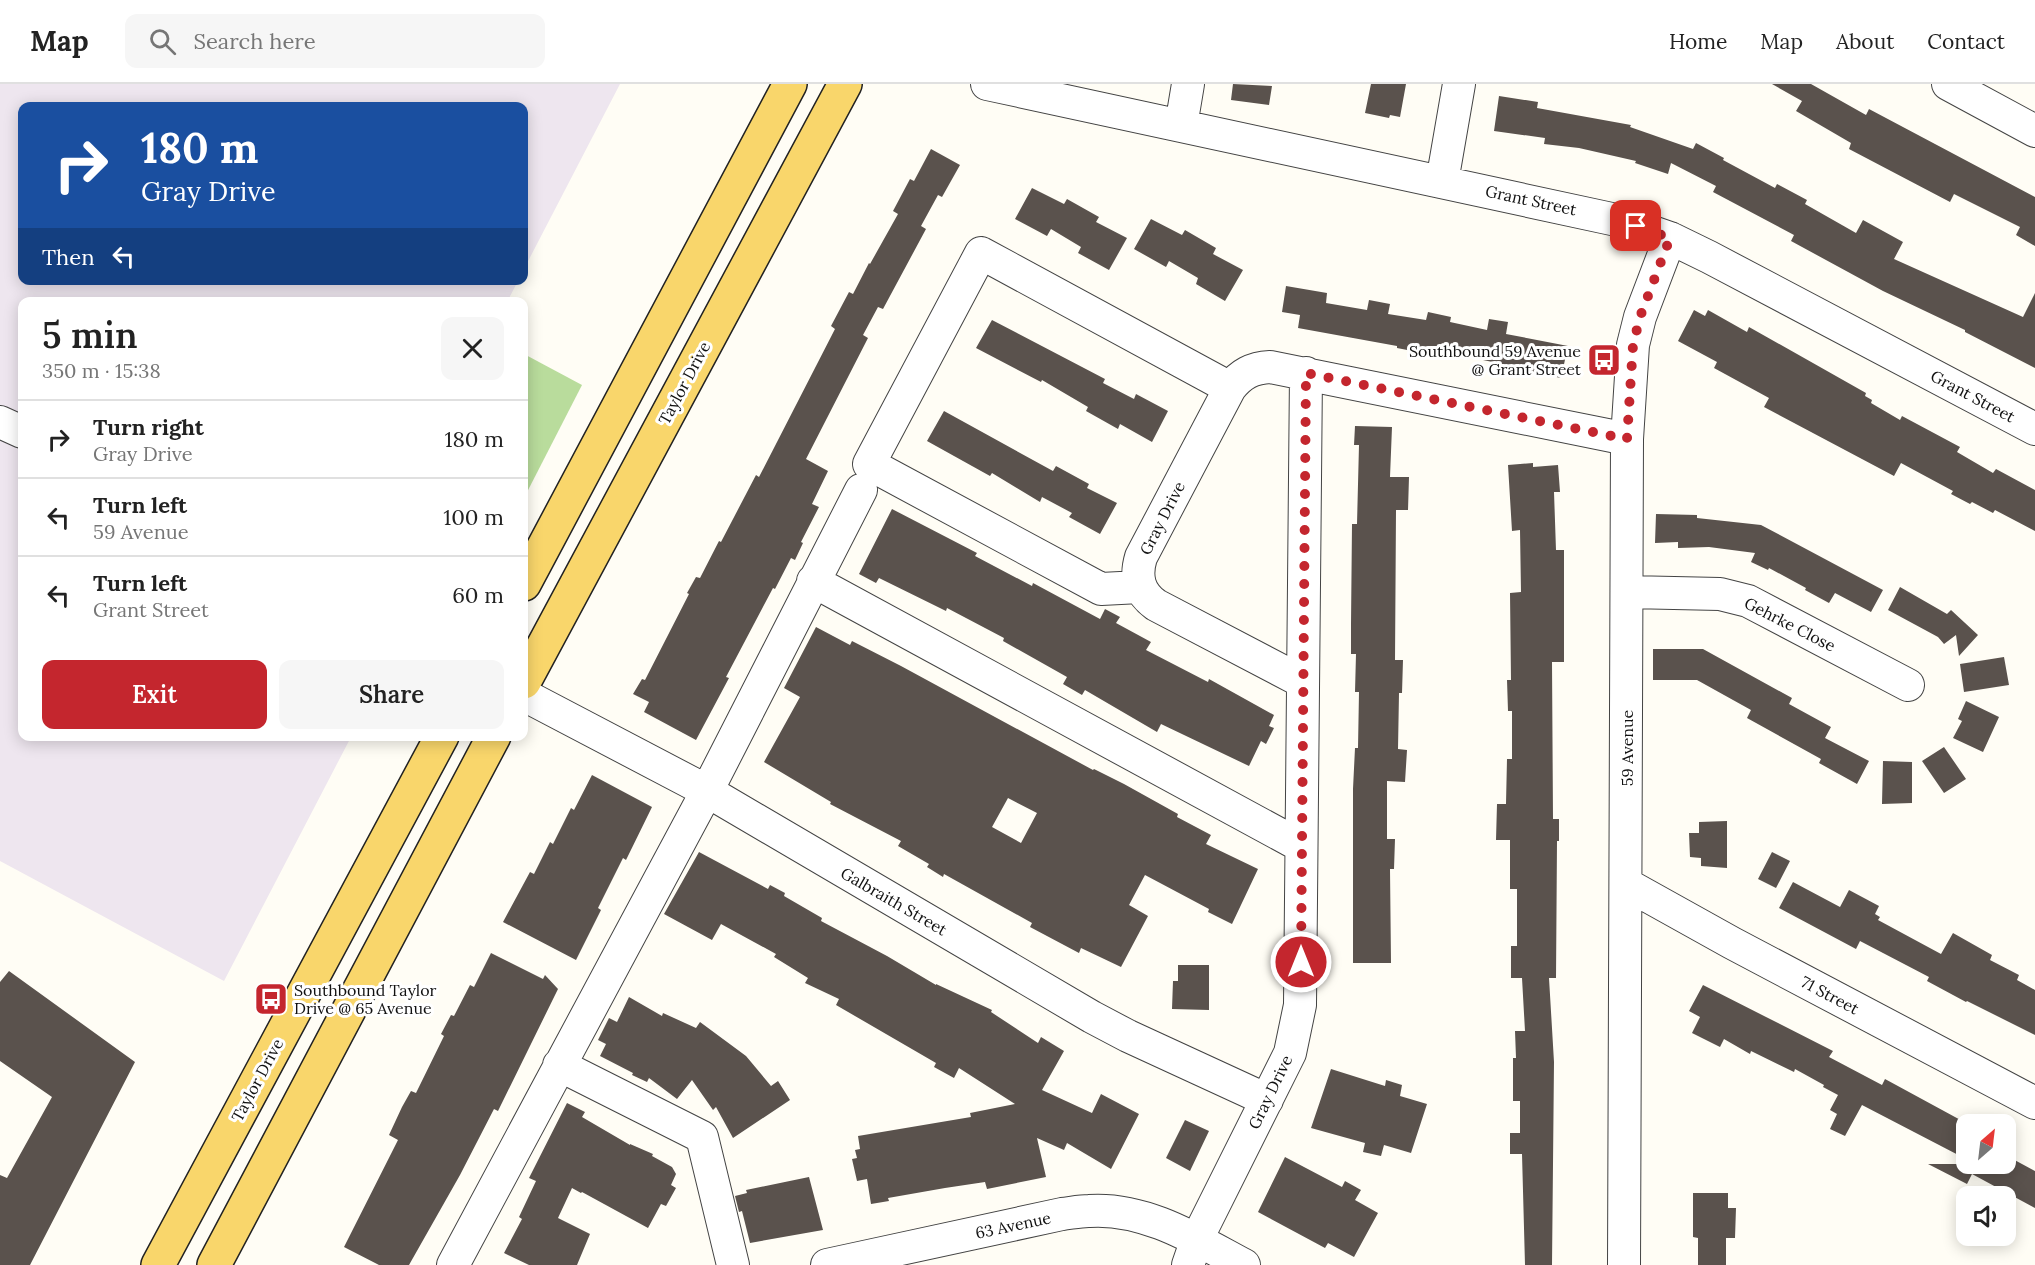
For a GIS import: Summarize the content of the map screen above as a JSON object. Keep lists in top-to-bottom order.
{
  "streets": {
    "main road": ["Taylor Drive"],
    "street": [
      "Grant Street",
      "Gray Drive",
      "Gehrke Close",
      "59 Avenue",
      "Galbraith Street",
      "71 Street",
      "63 Avenue"
    ]
  },
  "crossings": [
    ["Grant Street", "59 Avenue"],
    ["Gray Drive", "59 Avenue"],
    ["Gray Drive", "Galbraith Street"],
    ["Gray Drive", "63 Avenue"],
    ["Gehrke Close", "59 Avenue"],
    ["59 Avenue", "71 Street"]
  ],
  "places": {
    "bus stop": ["Southbound 59 Avenue @ Grant Street", "Southbound Taylor Drive @ 65 Avenue"]
  },
  "north": "top right",
  "page": {
    "header": "Map",
    "search": "Search here",
    "nav": [
      "Home",
      "Map",
      "About",
      "Contact"
    ],
    "turn": ["180 m", "Gray Drive"],
    "then": "Then",
    "heading": ["5 min", "350 m · 15:38"],
    "list": [
      {
        "name": "Turn right",
        "note": "Gray Drive",
        "value": "180 m"
      },
      {
        "name": "Turn left",
        "note": "59 Avenue",
        "value": "100 m"
      },
      {
        "name": "Turn left",
        "note": "Grant Street",
        "value": "60 m"
      }
    ],
    "buttons": ["Exit", "Share"]
  }
}
